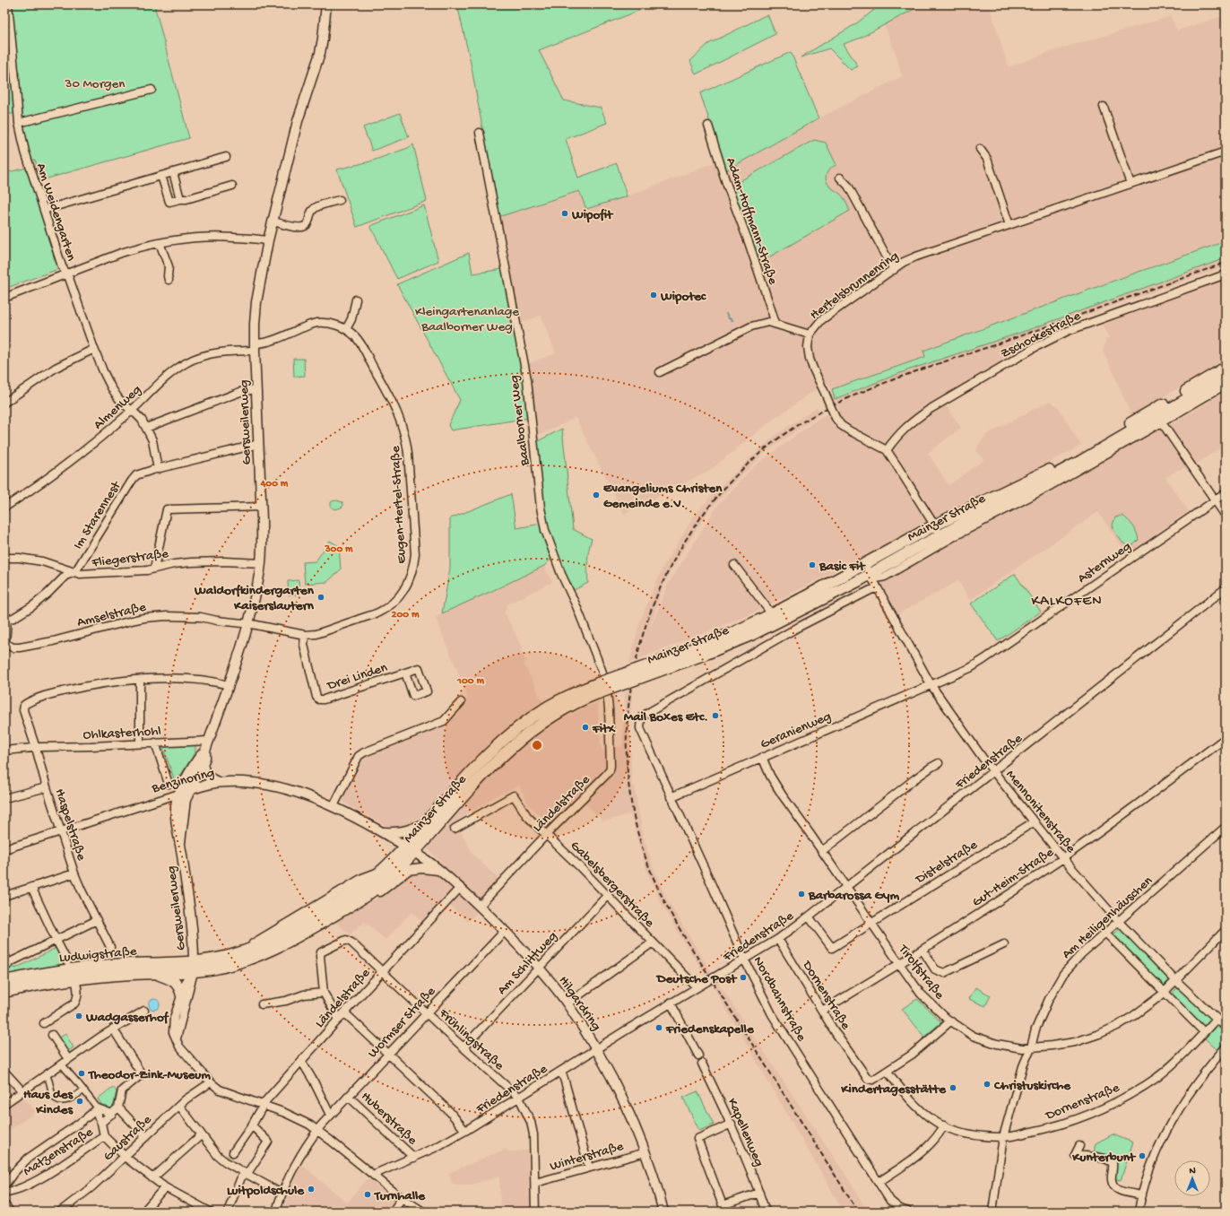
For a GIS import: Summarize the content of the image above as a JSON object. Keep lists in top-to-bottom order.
{
  "streets": {
    "main road": ["Mainzer Straße", "Ludwigstraße"],
    "street": [
      "Am Weidengarten",
      "Adam-Hoffmann-Straße",
      "Hertelsbrunnenring",
      "Zschockestraße",
      "Almenweg",
      "Baalborner Weg",
      "Gersweilerweg",
      "Eugen-Hertel-Straße",
      "Im Starennest",
      "Fliegerstraße",
      "Asternweg",
      "Amselstraße",
      "Drei Linden",
      "Geranienweg",
      "Ohlkasterhohl",
      "Friedenstraße",
      "Benzinoring",
      "Ländelstraße",
      "Mennonitenstraße",
      "Haspelstraße",
      "Distelstraße",
      "Gut-Heim-Straße",
      "Gabelsbergerstraße",
      "Am Heiligenhäuschen",
      "Am Schlittweg",
      "Tirolfstraße",
      "Dornenstraße",
      "Nordbahnstraße",
      "Hilgardring",
      "Wormser Straße",
      "Frühlingstraße",
      "Huberstraße",
      "Kapellenweg",
      "Gaustraße",
      "Matzenstraße",
      "Winterstraße"
    ]
  },
  "crossings": [
    ["Am Weidengarten", "Almenweg"],
    ["Hertelsbrunnenring", "Zschockestraße"],
    ["Hertelsbrunnenring", "Mainzer Straße"],
    ["Almenweg", "Gersweilerweg"],
    ["Almenweg", "Eugen-Hertel-Straße"],
    ["Baalborner Weg", "Mainzer Straße"],
    ["Baalborner Weg", "Ländelstraße"],
    ["Gersweilerweg", "Eugen-Hertel-Straße"],
    ["Gersweilerweg", "Im Starennest"],
    ["Gersweilerweg", "Mainzer Straße"],
    ["Gersweilerweg", "Fliegerstraße"],
    ["Gersweilerweg", "Amselstraße"],
    ["Gersweilerweg", "Ohlkasterhohl"],
    ["Gersweilerweg", "Benzinoring"],
    ["Gersweilerweg", "Ludwigstraße"],
    ["Eugen-Hertel-Straße", "Amselstraße"],
    ["Eugen-Hertel-Straße", "Drei Linden"],
    ["Im Starennest", "Fliegerstraße"],
    ["Im Starennest", "Amselstraße"],
    ["Mainzer Straße", "Benzinoring"],
    ["Mainzer Straße", "Ländelstraße"],
    ["Mainzer Straße", "Mennonitenstraße"],
    ["Mainzer Straße", "Ludwigstraße"],
    ["Mainzer Straße", "Hilgardring"],
    ["Asternweg", "Geranienweg"],
    ["Asternweg", "Mennonitenstraße"],
    ["Geranienweg", "Mennonitenstraße"],
    ["Geranienweg", "Tirolfstraße"],
    ["Geranienweg", "Nordbahnstraße"],
    ["Ohlkasterhohl", "Haspelstraße"],
    ["Friedenstraße", "Mennonitenstraße"],
    ["Friedenstraße", "Distelstraße"],
    ["Friedenstraße", "Gabelsbergerstraße"],
    ["Friedenstraße", "Tirolfstraße"],
    ["Friedenstraße", "Dornenstraße"],
    ["Friedenstraße", "Nordbahnstraße"],
    ["Friedenstraße", "Hilgardring"],
    ["Friedenstraße", "Frühlingstraße"],
    ["Friedenstraße", "Huberstraße"],
    ["Benzinoring", "Haspelstraße"],
    ["Benzinoring", "Hilgardring"],
    ["Ländelstraße", "Gabelsbergerstraße"],
    ["Ländelstraße", "Hilgardring"],
    ["Ländelstraße", "Frühlingstraße"],
    ["Mennonitenstraße", "Distelstraße"],
    ["Mennonitenstraße", "Gut-Heim-Straße"],
    ["Mennonitenstraße", "Am Heiligenhäuschen"],
    ["Mennonitenstraße", "Tirolfstraße"],
    ["Mennonitenstraße", "Dornenstraße"],
    ["Mennonitenstraße", "Nordbahnstraße"],
    ["Distelstraße", "Tirolfstraße"],
    ["Gut-Heim-Straße", "Tirolfstraße"],
    ["Gut-Heim-Straße", "Dornenstraße"],
    ["Gabelsbergerstraße", "Am Schlittweg"],
    ["Am Heiligenhäuschen", "Tirolfstraße"],
    ["Am Heiligenhäuschen", "Dornenstraße"],
    ["Am Schlittweg", "Hilgardring"],
    ["Am Schlittweg", "Frühlingstraße"],
    ["Tirolfstraße", "Dornenstraße"],
    ["Hilgardring", "Wormser Straße"],
    ["Hilgardring", "Winterstraße"],
    ["Wormser Straße", "Frühlingstraße"],
    ["Wormser Straße", "Huberstraße"]
  ],
  "districts": ["KALKOFEN"],
  "parks": ["30 Morgen", "Kleingartenanlage Baalborner Weg"],
  "places": [
    "Wipofit",
    "Wipotec",
    "Evangeliums Christen Gemeinde e.V.",
    "Basic Fit",
    "Waldorfkindergarten Kaiserslautern",
    "Mail Boxes Etc.",
    "FitX",
    "Barbarossa Gym",
    "Deutsche Post",
    "Wadgasserhof",
    "Friedenskapelle",
    "Theodor-Zink-Museum",
    "Christuskirche",
    "Kindertagesstätte",
    "Haus des Kindes",
    "Kunterbunt",
    "Luitpoldschule",
    "Turnhalle"
  ],
  "north": "top",
  "rings": [
    "400 m",
    "300 m",
    "200 m",
    "100 m"
  ]
}
